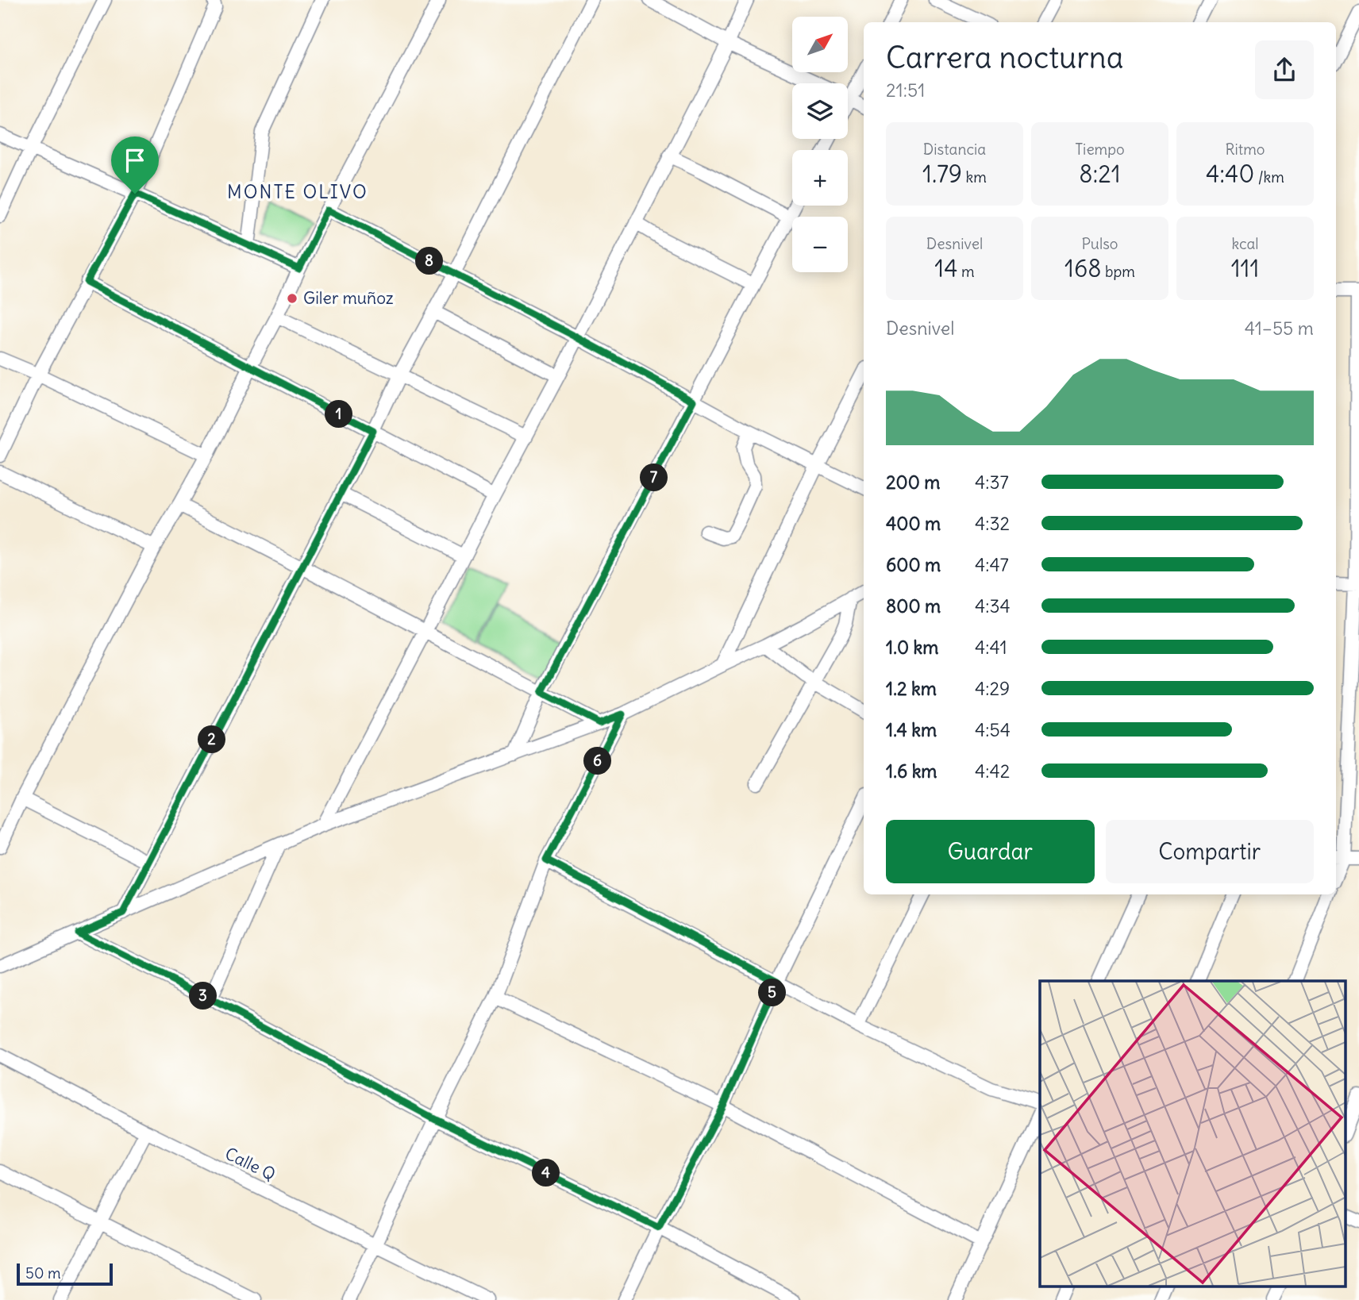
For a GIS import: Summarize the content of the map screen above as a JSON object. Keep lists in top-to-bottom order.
{
  "streets": {
    "street": ["Calle Q"]
  },
  "districts": ["MONTE OLIVO"],
  "places": ["Giler muñoz"],
  "scale_bar": "50 m",
  "north": "top right",
  "page": {
    "map_buttons": ["+", "−"],
    "heading": ["Carrera nocturna", "21:51"],
    "stats": [
      ["Distancia", "1.79 km"],
      ["Tiempo", "8:21"],
      ["Ritmo", "4:40 /km"],
      ["Desnivel", "14 m"],
      ["Pulso", "168 bpm"],
      ["kcal", "111"]
    ],
    "pins": [
      "8",
      "1",
      "7",
      "2",
      "6",
      "5",
      "3",
      "4"
    ],
    "chart": ["Desnivel", "41–55 m"],
    "list": [
      {
        "name": "200 m",
        "note": "4:37"
      },
      {
        "name": "400 m",
        "note": "4:32"
      },
      {
        "name": "600 m",
        "note": "4:47"
      },
      {
        "name": "800 m",
        "note": "4:34"
      },
      {
        "name": "1.0 km",
        "note": "4:41"
      },
      {
        "name": "1.2 km",
        "note": "4:29"
      },
      {
        "name": "1.4 km",
        "note": "4:54"
      },
      {
        "name": "1.6 km",
        "note": "4:42"
      }
    ],
    "buttons": ["Guardar", "Compartir"],
    "scale": "50 m"
  }
}
